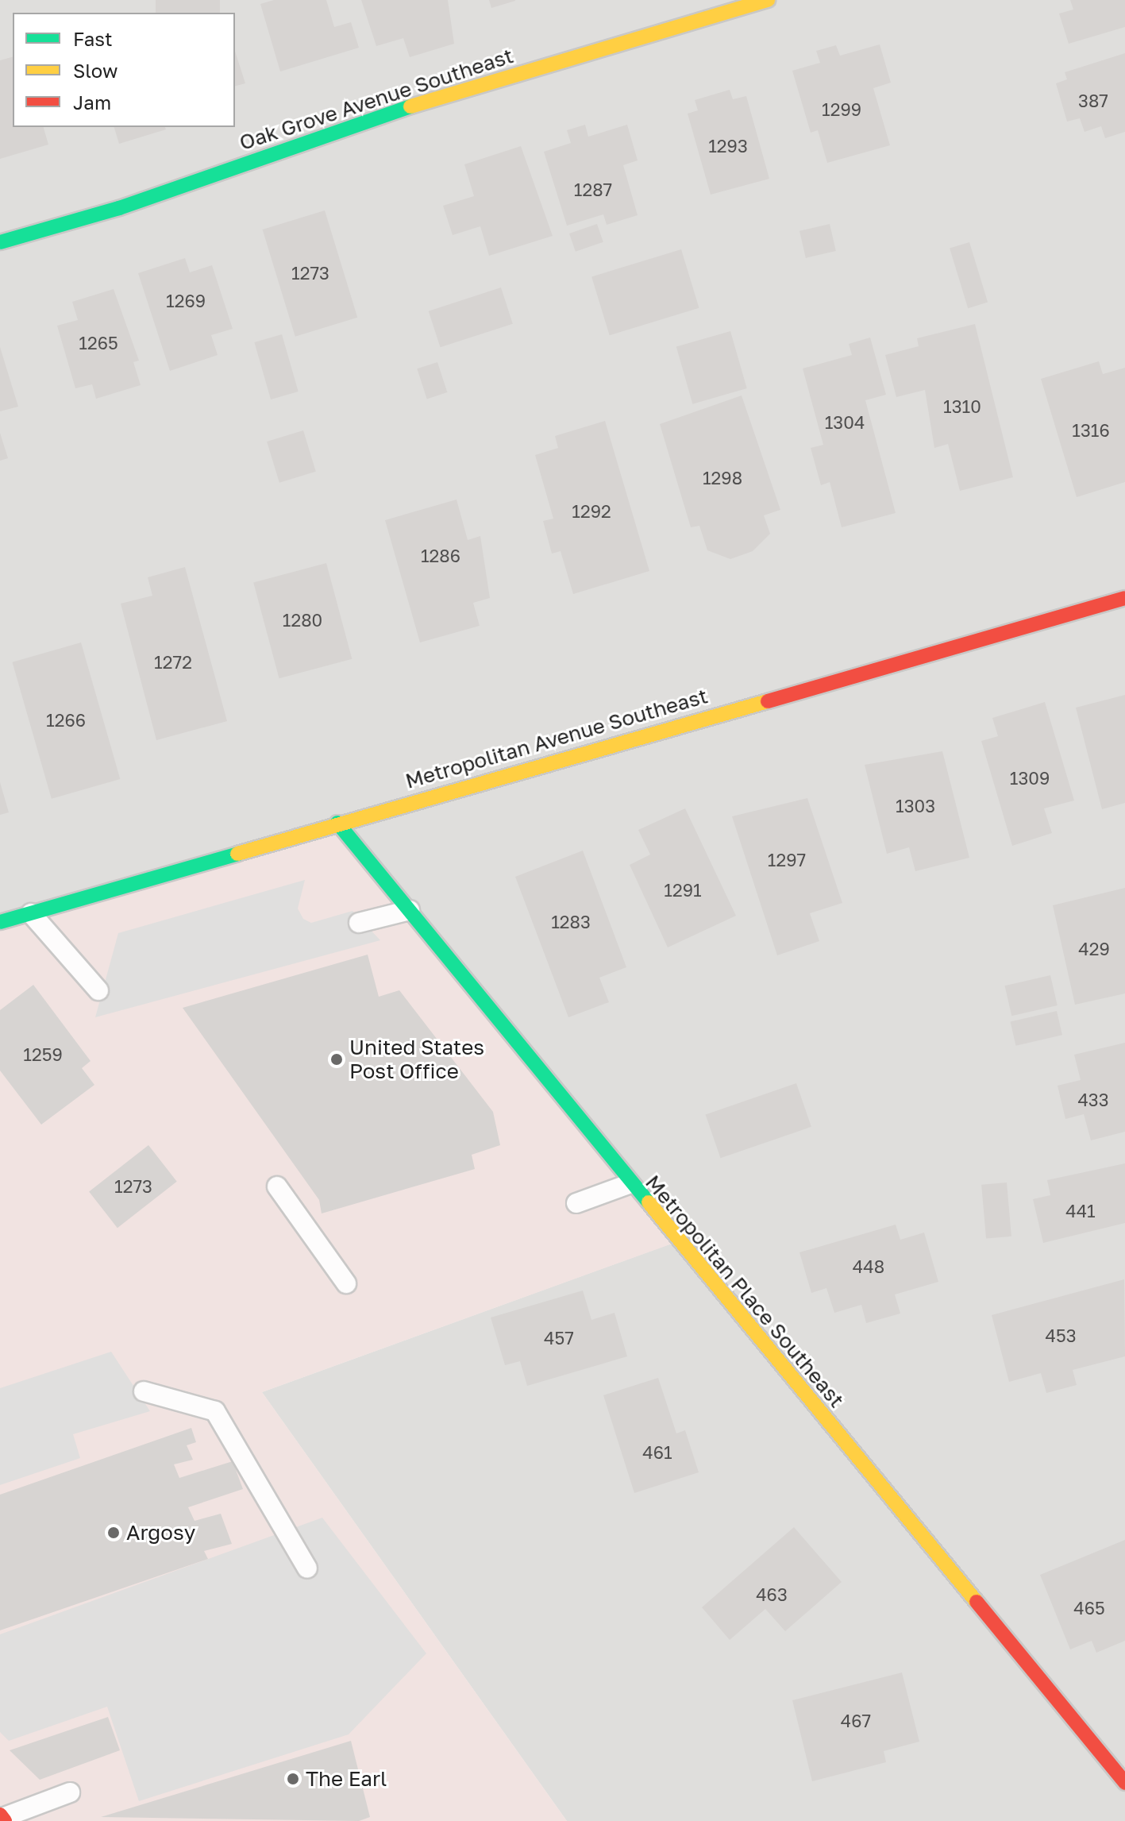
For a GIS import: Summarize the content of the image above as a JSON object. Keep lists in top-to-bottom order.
{
  "streets": {
    "street": ["Oak Grove Avenue Southeast", "Metropolitan Avenue Southeast", "Metropolitan Place Southeast"]
  },
  "crossings": [
    ["Metropolitan Avenue Southeast", "Metropolitan Place Southeast"]
  ],
  "places": ["United States Post Office", "Argosy", "The Earl"],
  "house_numbers": [
    "387",
    "1299",
    "1293",
    "1287",
    "1273",
    "1269",
    "1265",
    "1310",
    "1304",
    "1316",
    "1298",
    "1292",
    "1286",
    "1280",
    "1272",
    "1266",
    "1309",
    "1303",
    "1297",
    "1291",
    "1283",
    "429",
    "1259",
    "433",
    "1273",
    "441",
    "448",
    "453",
    "457",
    "461",
    "463",
    "465",
    "467"
  ],
  "legend": ["Fast", "Slow", "Jam"]
}
